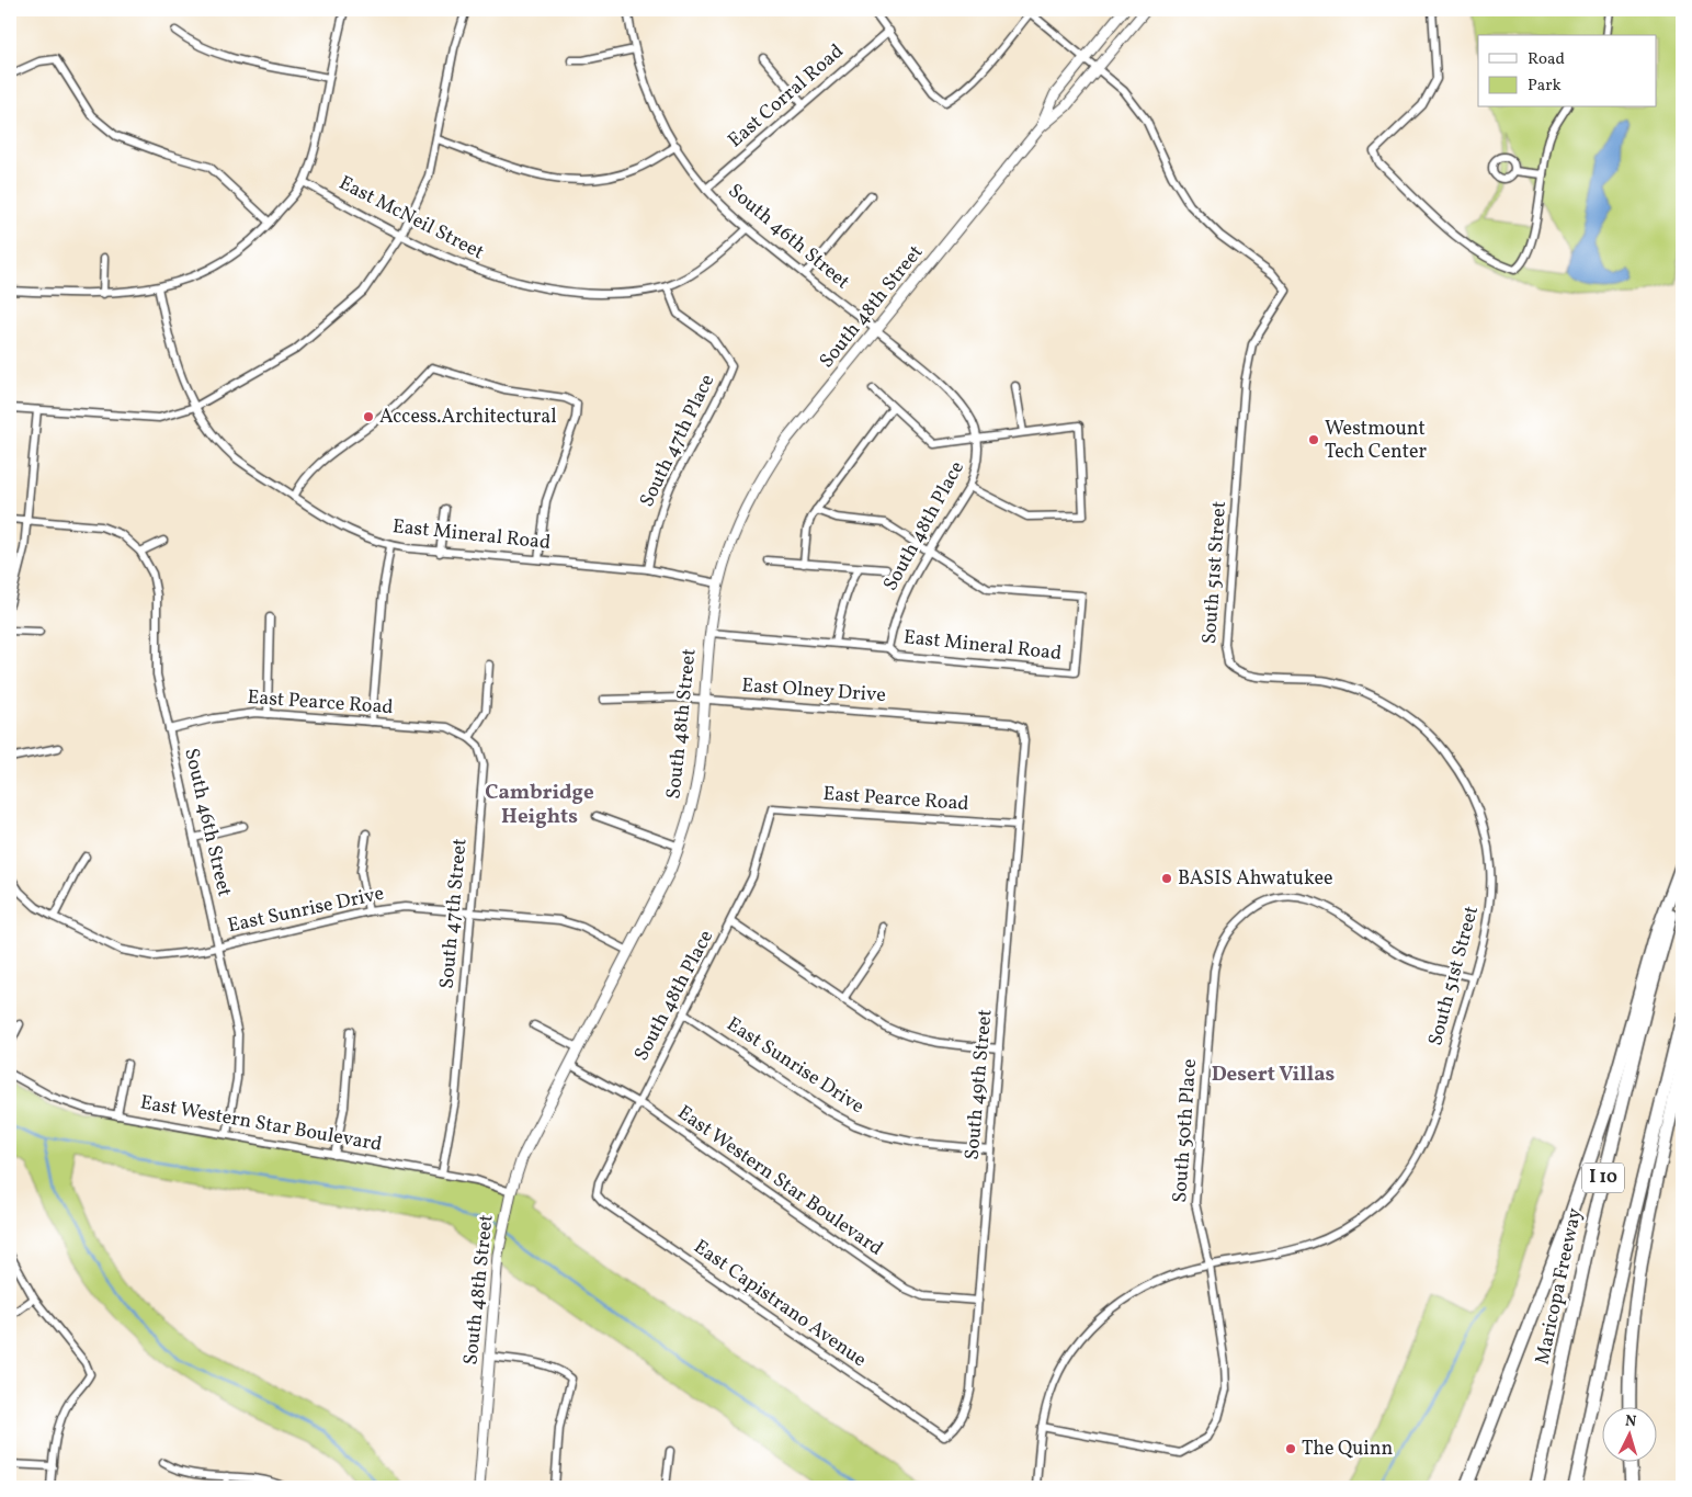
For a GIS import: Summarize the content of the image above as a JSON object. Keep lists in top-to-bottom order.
{
  "streets": {
    "highway": ["I 10", "Maricopa Freeway"],
    "main road": ["South 48th Street"],
    "street": [
      "East Corral Road",
      "East McNeil Street",
      "South 46th Street",
      "South 47th Place",
      "South 48th Place",
      "East Mineral Road",
      "South 51st Street",
      "East Olney Drive",
      "East Pearce Road",
      "East Sunrise Drive",
      "South 47th Street",
      "South 49th Street",
      "East Western Star Boulevard",
      "South 50th Place",
      "East Capistrano Avenue"
    ]
  },
  "crossings": [
    ["East Corral Road", "South 46th Street"],
    ["East McNeil Street", "South 46th Street"],
    ["East McNeil Street", "South 47th Place"],
    ["South 46th Street", "South 48th Street"],
    ["South 46th Street", "South 48th Place"],
    ["South 46th Street", "East Pearce Road"],
    ["South 46th Street", "East Sunrise Drive"],
    ["South 46th Street", "East Western Star Boulevard"],
    ["South 48th Street", "South 48th Place"],
    ["South 48th Street", "East Mineral Road"],
    ["South 48th Street", "South 51st Street"],
    ["South 48th Street", "East Olney Drive"],
    ["South 48th Street", "East Sunrise Drive"],
    ["South 48th Street", "East Western Star Boulevard"],
    ["South 47th Place", "East Mineral Road"],
    ["South 48th Place", "East Mineral Road"],
    ["South 48th Place", "East Pearce Road"],
    ["South 48th Place", "East Sunrise Drive"],
    ["South 48th Place", "East Western Star Boulevard"],
    ["South 48th Place", "East Capistrano Avenue"],
    ["South 51st Street", "South 50th Place"],
    ["East Olney Drive", "South 49th Street"],
    ["East Pearce Road", "South 47th Street"],
    ["East Pearce Road", "South 49th Street"],
    ["East Sunrise Drive", "South 47th Street"],
    ["East Sunrise Drive", "South 49th Street"],
    ["South 47th Street", "East Western Star Boulevard"],
    ["South 49th Street", "East Western Star Boulevard"],
    ["South 49th Street", "East Capistrano Avenue"]
  ],
  "districts": ["Cambridge Heights", "Desert Villas"],
  "places": [
    "Access.Architectural",
    "Westmount Tech Center",
    "BASIS Ahwatukee",
    "The Quinn"
  ],
  "legend": ["Road", "Park"],
  "north": "top"
}
